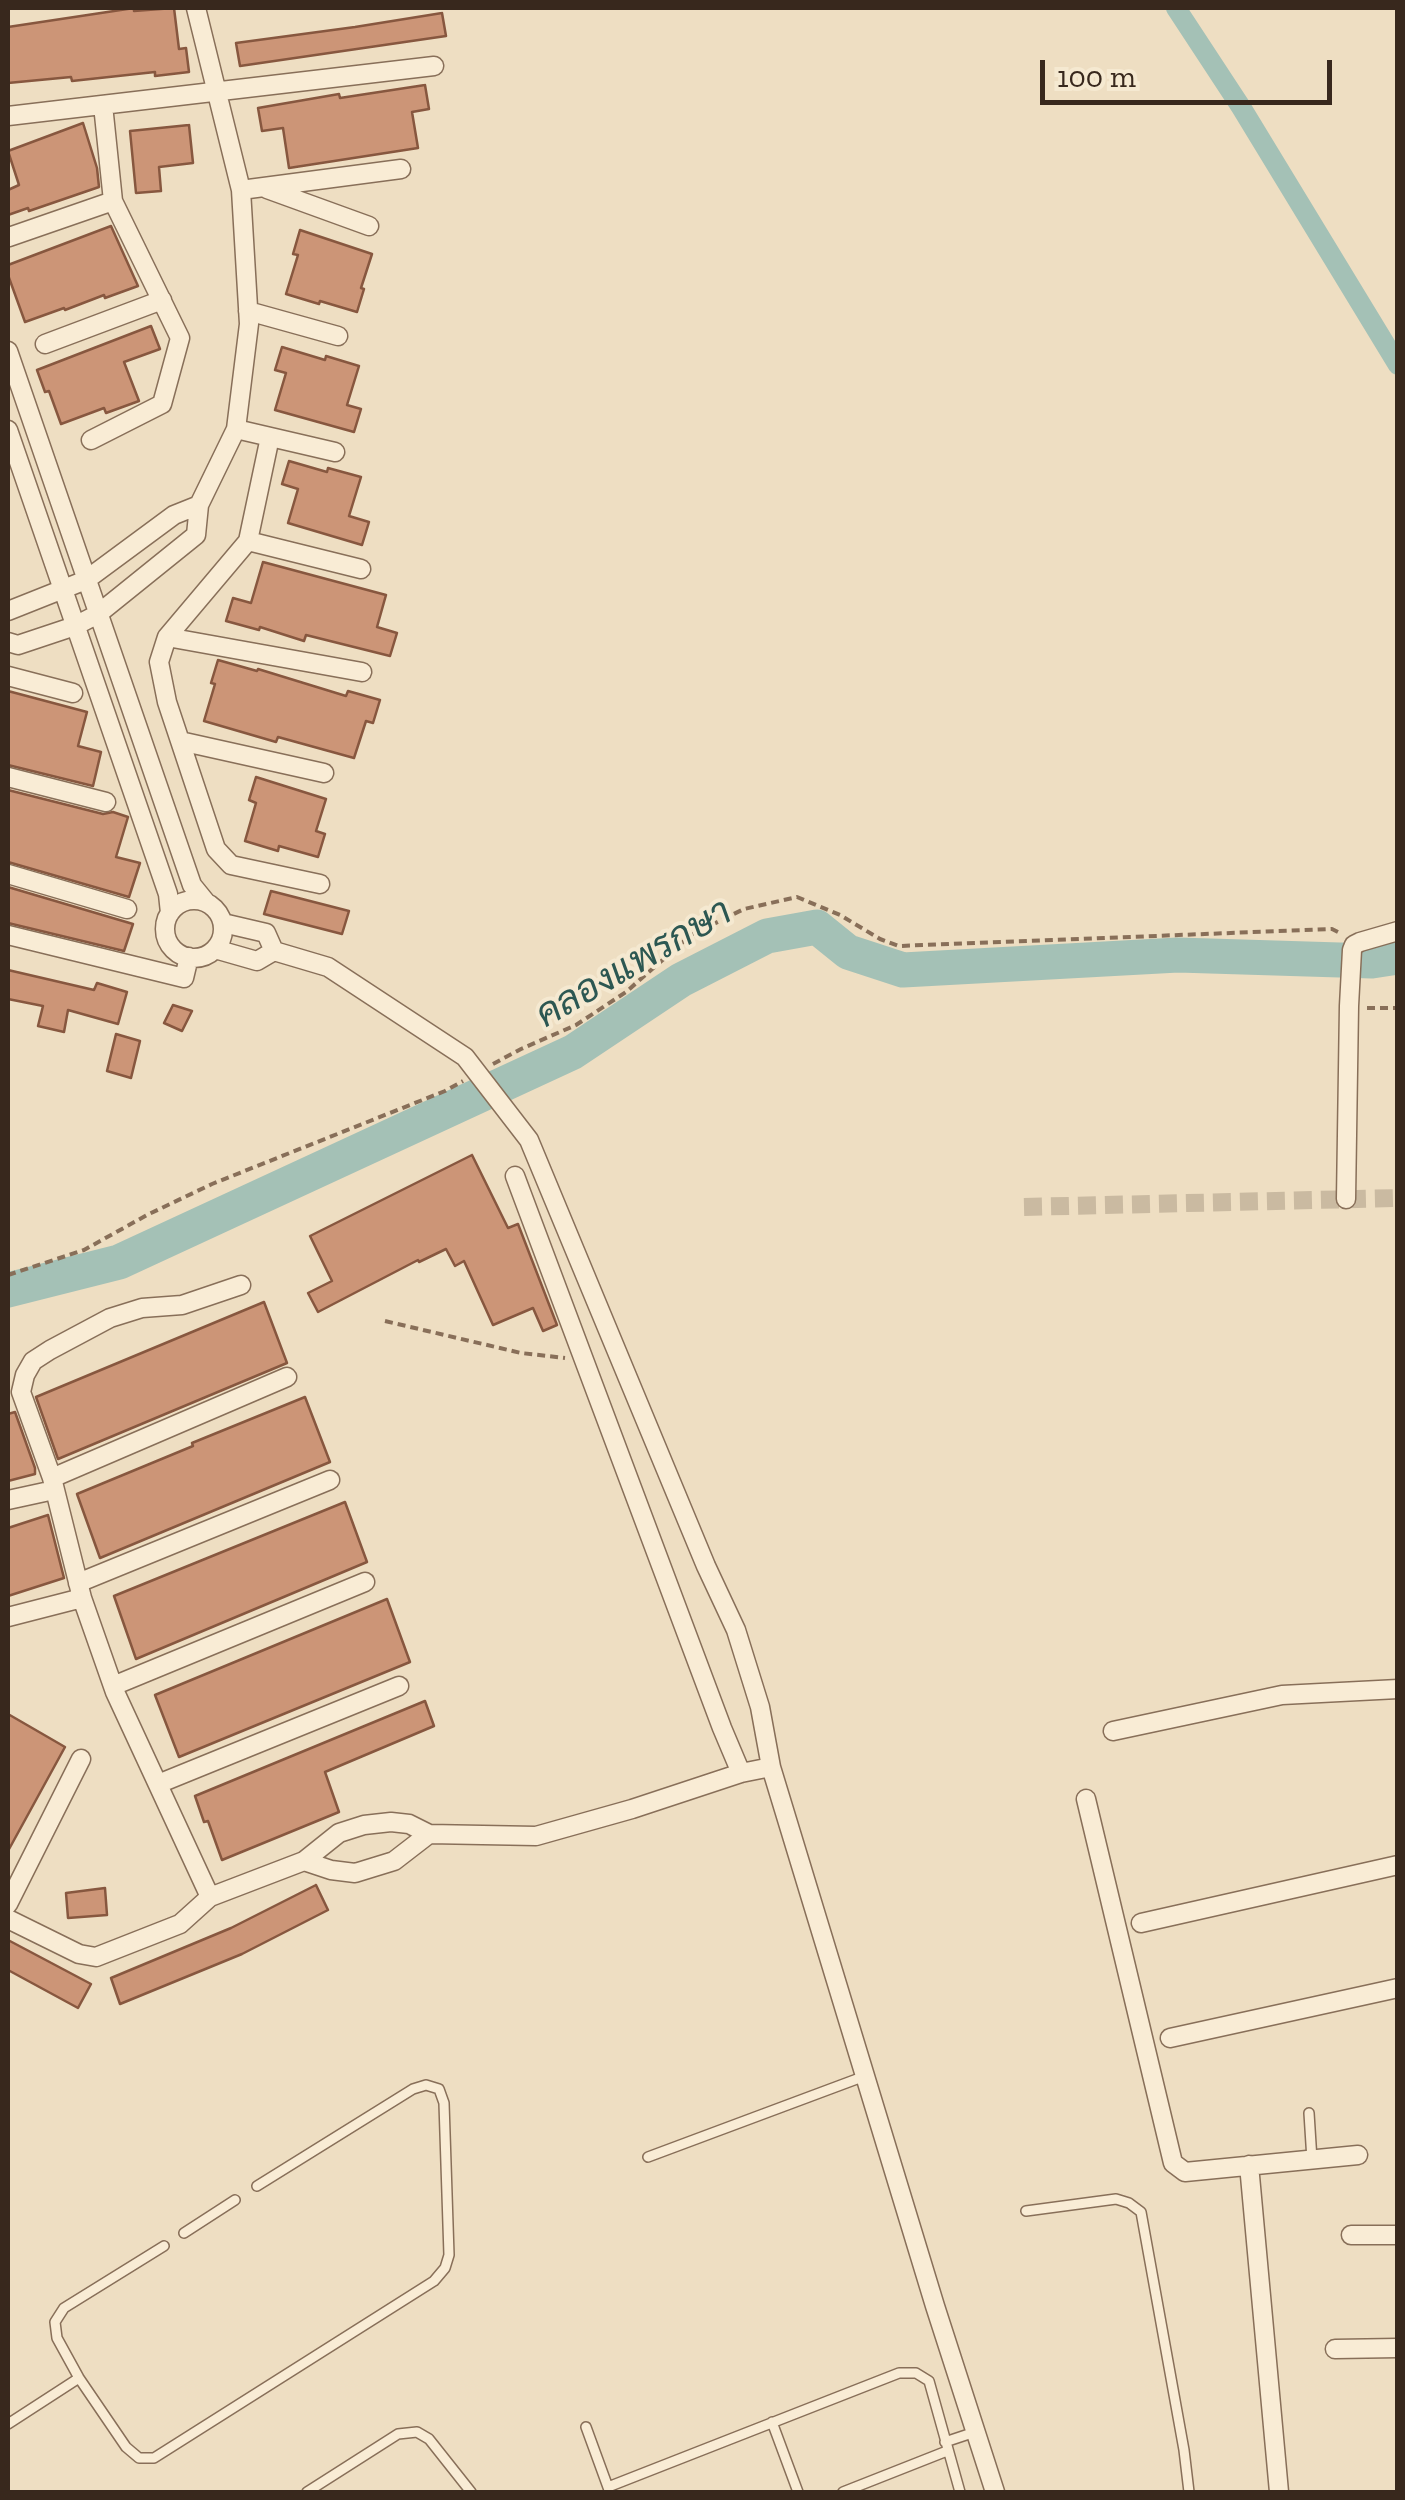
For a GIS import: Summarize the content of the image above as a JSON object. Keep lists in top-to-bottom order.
{
  "water": ["คลองแพรกษา"],
  "scale_bar": "100 m"
}
